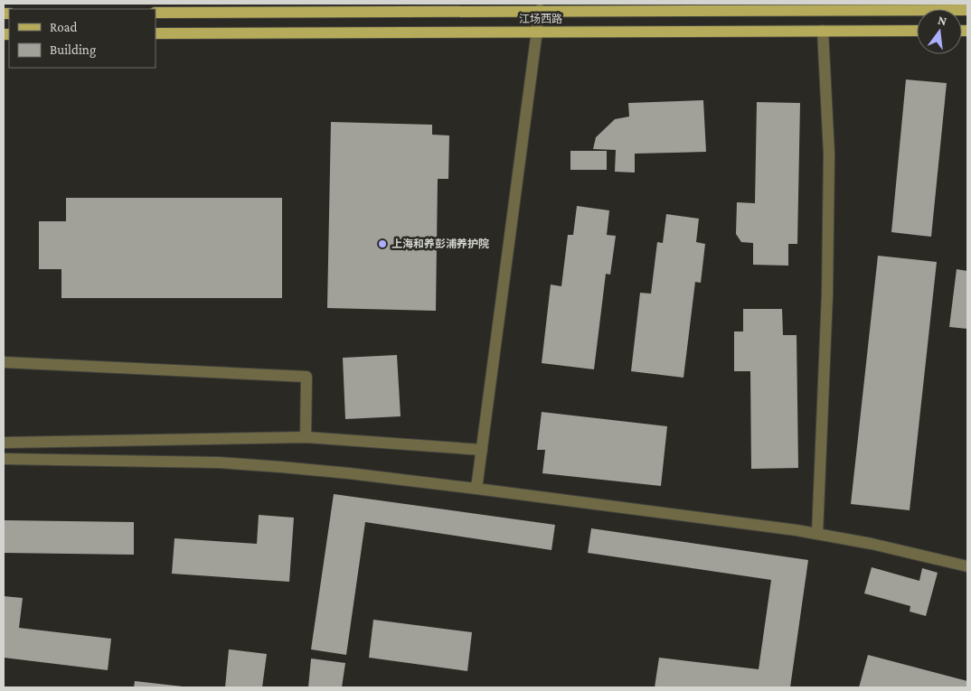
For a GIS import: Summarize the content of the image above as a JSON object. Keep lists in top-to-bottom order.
{
  "streets": {
    "main road": ["江场西路"]
  },
  "places": ["上海和养彭浦养护院"],
  "legend": ["Road", "Building"],
  "north": "top"
}
